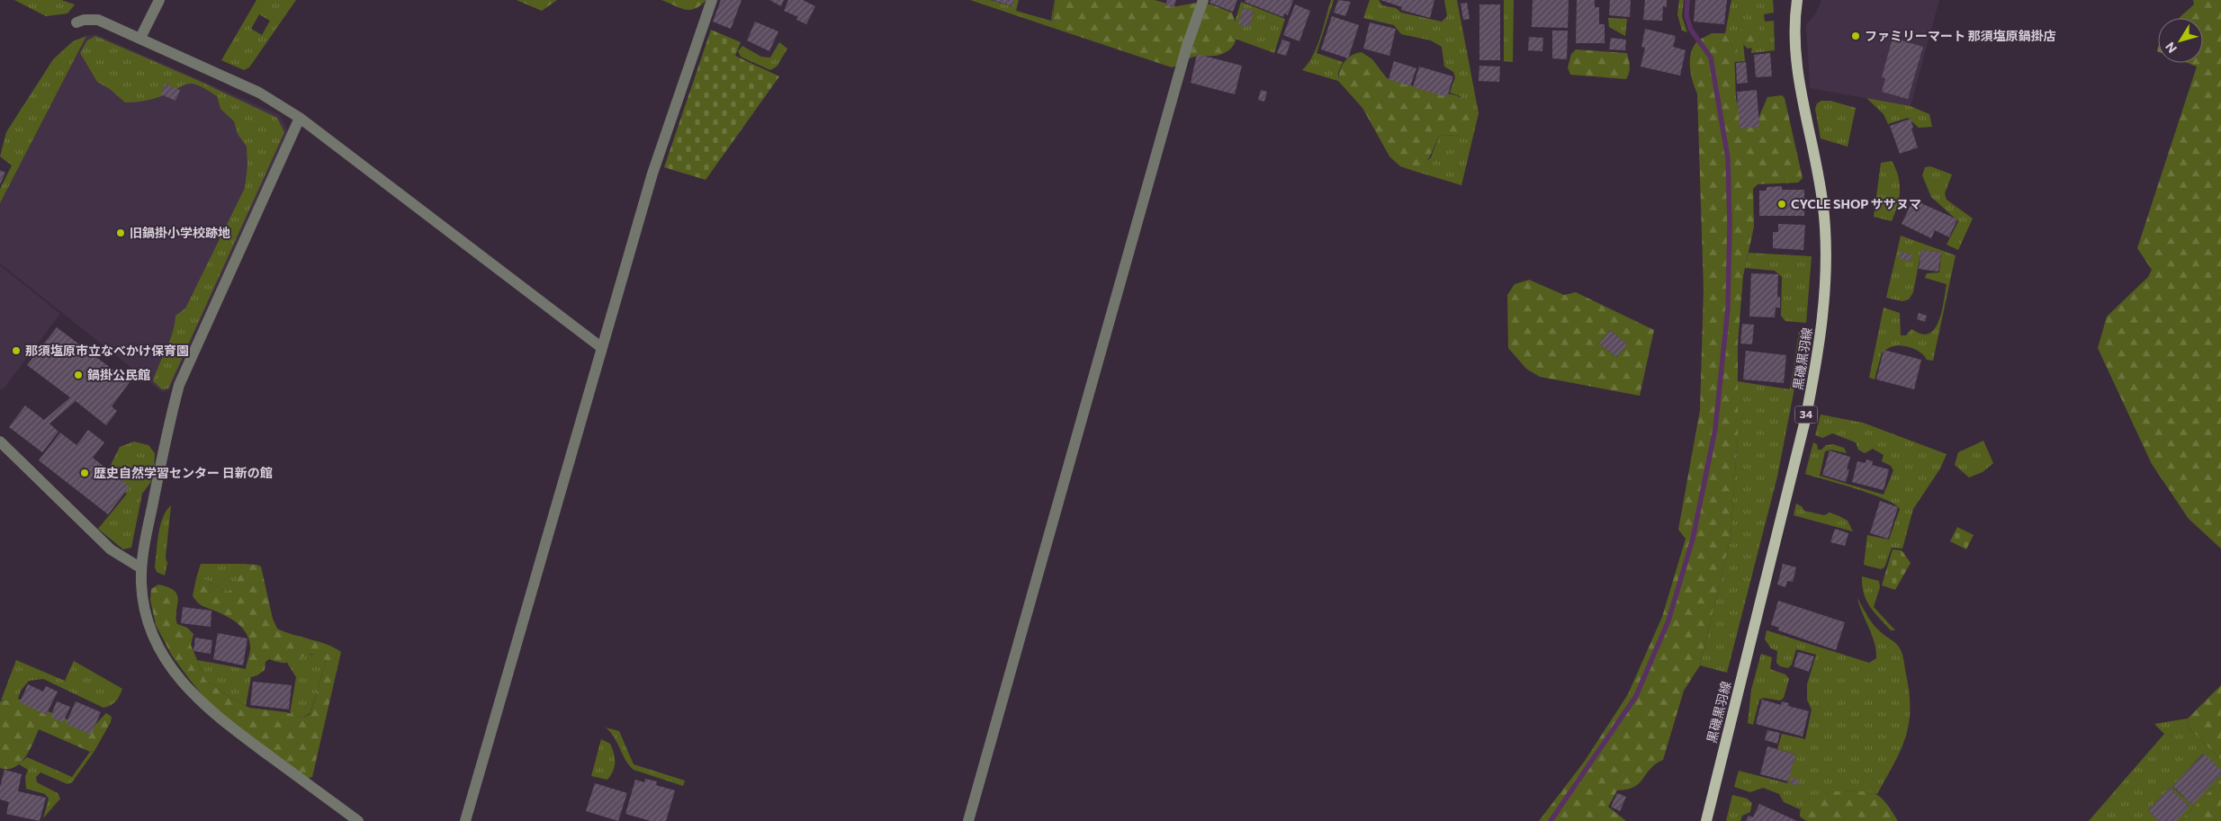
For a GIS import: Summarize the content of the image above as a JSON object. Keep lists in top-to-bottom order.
{
  "streets": {
    "main road": ["黒磯黒羽線", "34"]
  },
  "places": [
    "ファミリーマート 那須塩原鍋掛店",
    "CYCLE SHOP ササヌマ",
    "旧鍋掛小学校跡地",
    "那須塩原市立なべかけ保育園",
    "鍋掛公民館",
    "歴史自然学習センター 日新の館"
  ],
  "north": "bottom left"
}
